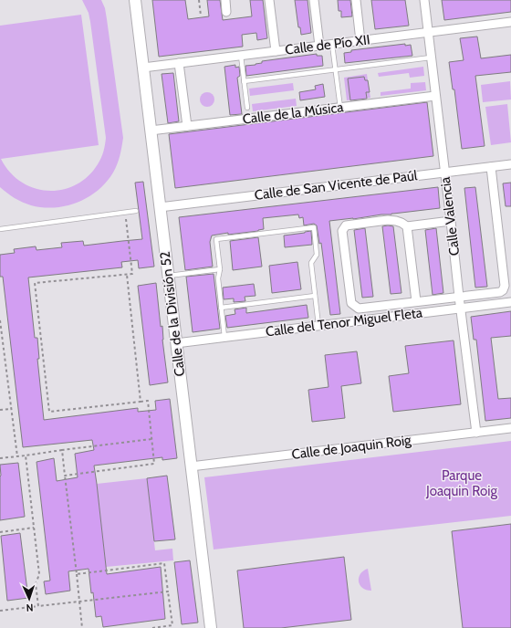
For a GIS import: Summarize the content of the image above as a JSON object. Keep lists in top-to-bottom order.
{
  "streets": {
    "main road": ["Calle de la División 52"],
    "street": [
      "Calle de Pío XII",
      "Calle de la Música",
      "Calle de San Vicente de Paúl",
      "Calle Valencia",
      "Calle del Tenor Miguel Fleta",
      "Calle de Joaquin Roig"
    ]
  },
  "crossings": [
    ["Calle de Pío XII", "Calle Valencia"],
    ["Calle de Pío XII", "Calle de la División 52"],
    ["Calle de la Música", "Calle Valencia"],
    ["Calle de la Música", "Calle de la División 52"],
    ["Calle de San Vicente de Paúl", "Calle Valencia"],
    ["Calle de San Vicente de Paúl", "Calle de la División 52"],
    ["Calle Valencia", "Calle del Tenor Miguel Fleta"],
    ["Calle Valencia", "Calle de Joaquin Roig"],
    ["Calle de la División 52", "Calle del Tenor Miguel Fleta"],
    ["Calle de la División 52", "Calle de Joaquin Roig"]
  ],
  "parks": ["Parque Joaquin Roig"],
  "north": "bottom"
}
